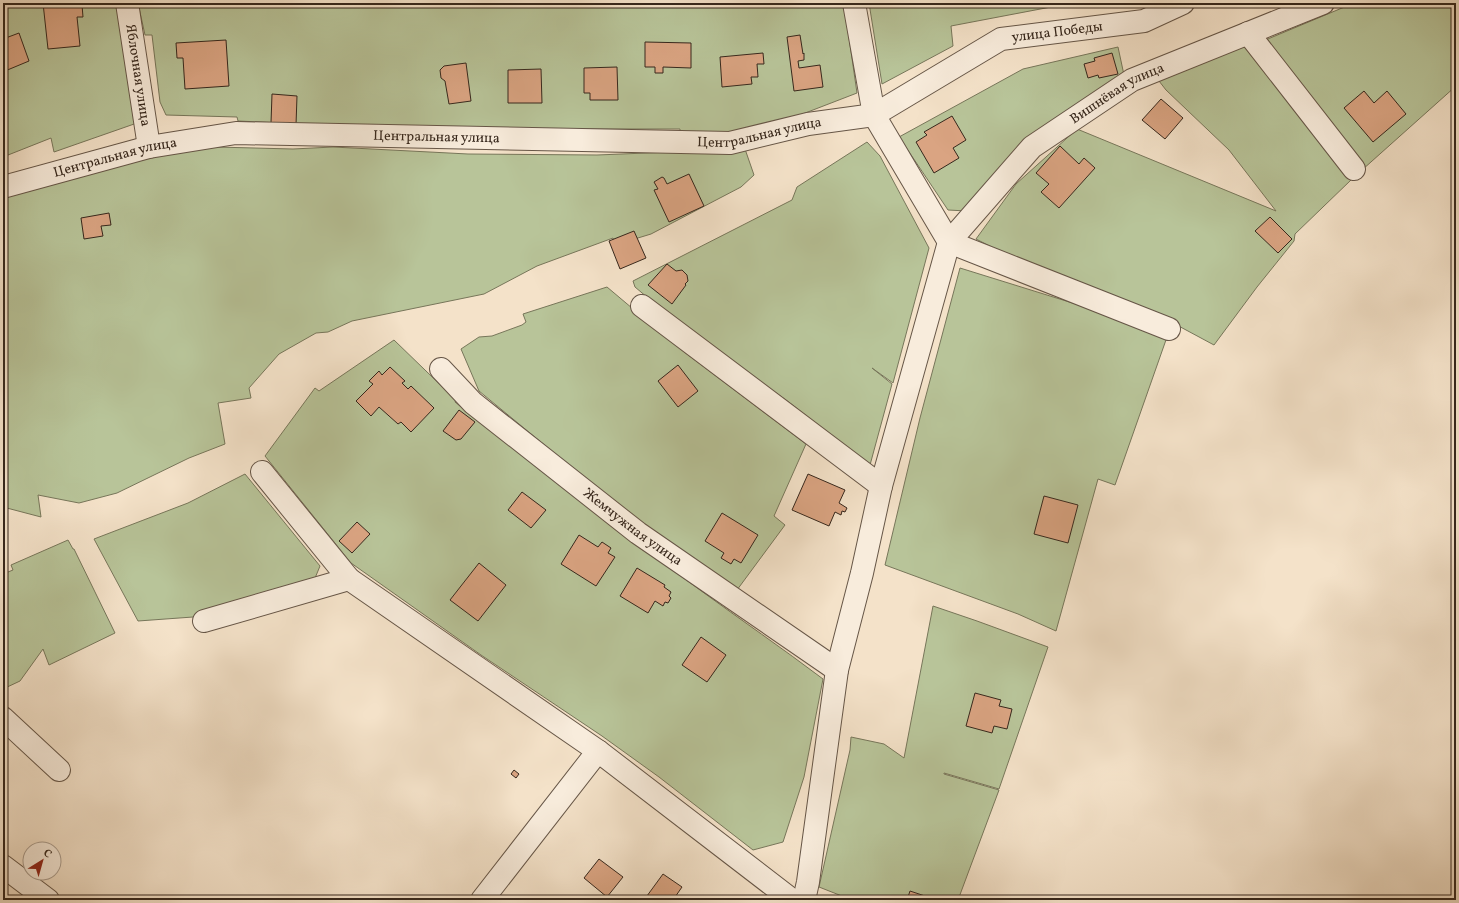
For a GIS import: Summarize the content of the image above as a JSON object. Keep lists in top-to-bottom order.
{
  "streets": {
    "street": [
      "улица Победы",
      "Яблочная улица",
      "Вишнёвая улица",
      "Центральная улица",
      "Жемчужная улица"
    ]
  },
  "crossings": [
    ["улица Победы", "Центральная улица"],
    ["Яблочная улица", "Центральная улица"]
  ],
  "north": "top right"
}
